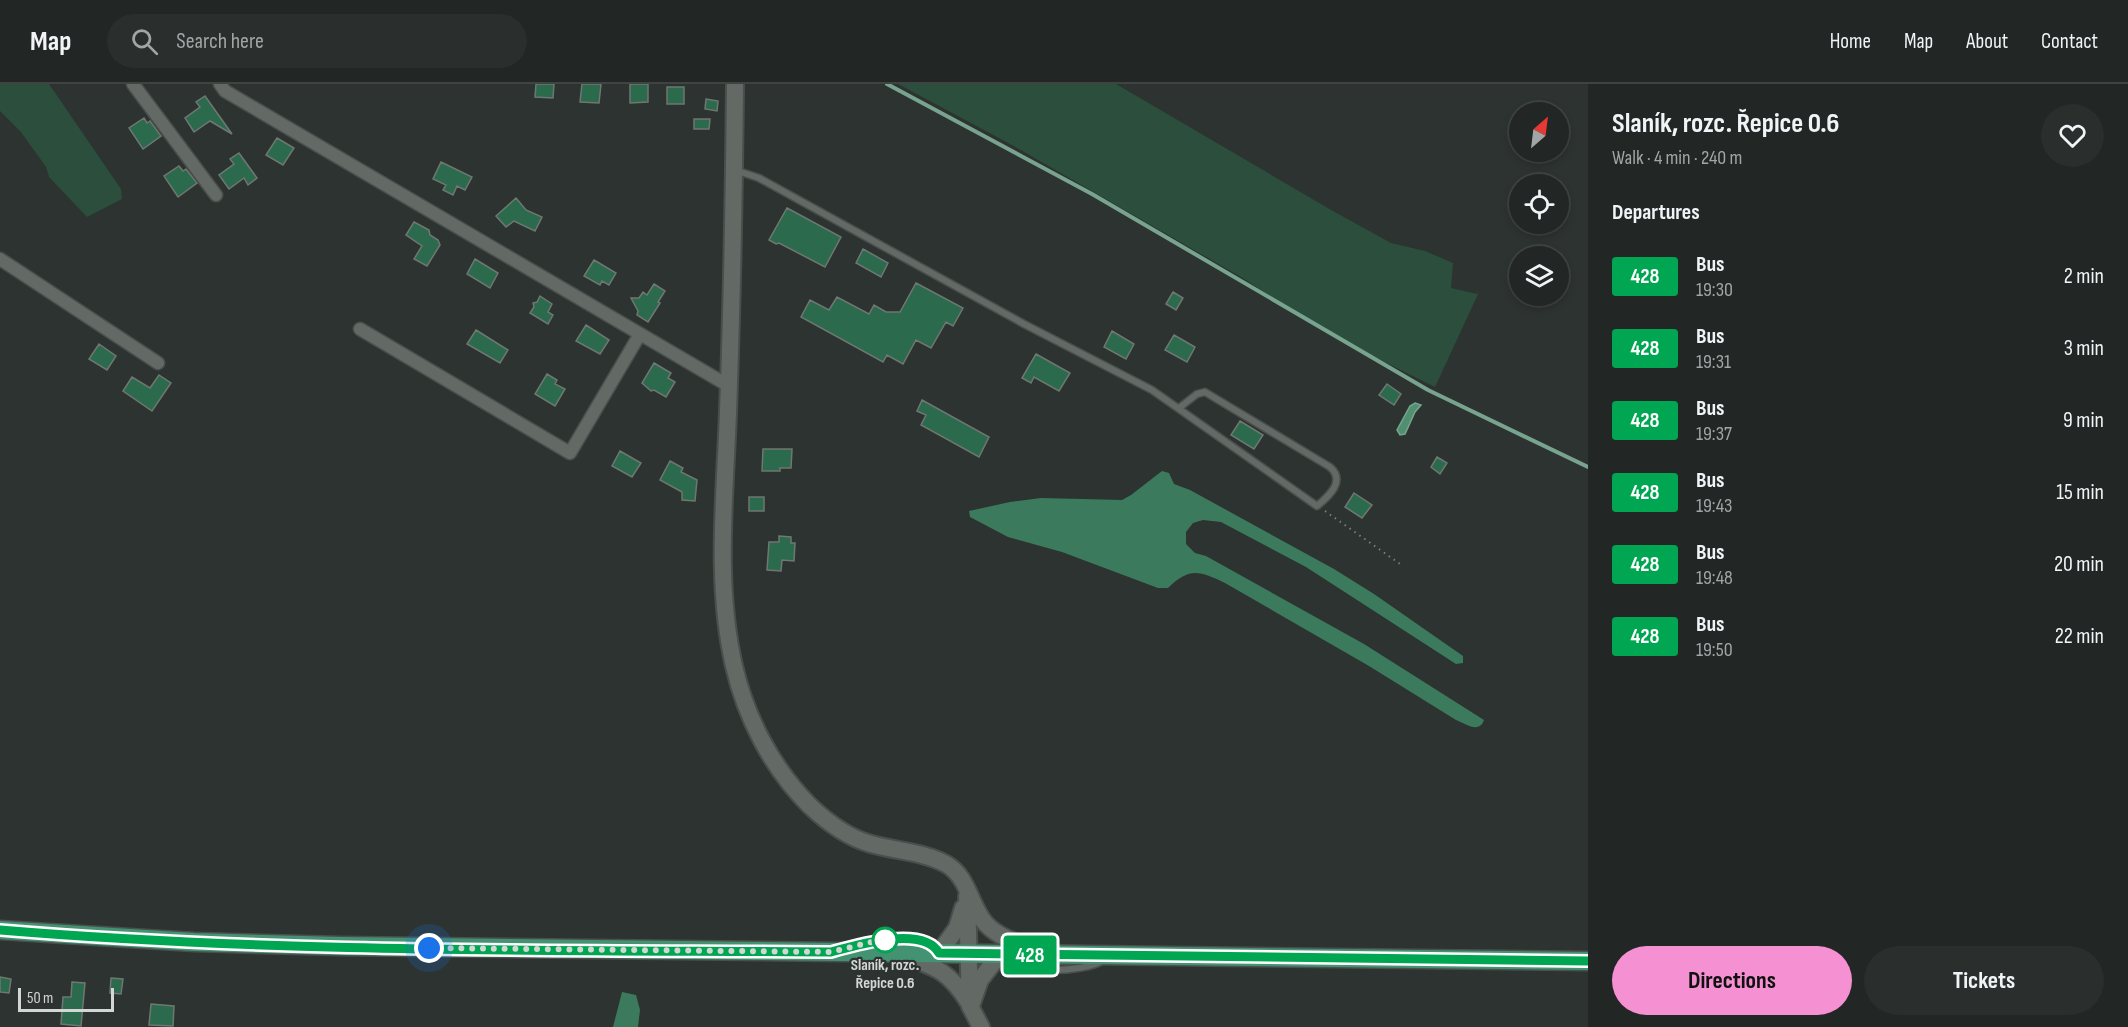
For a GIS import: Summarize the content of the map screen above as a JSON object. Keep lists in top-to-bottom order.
{
  "places": ["Slaník, rozc. Řepice 0.6"],
  "lines": ["bus line 428"],
  "scale_bar": "50 m",
  "north": "top right",
  "page": {
    "header": "Map",
    "search": "Search here",
    "nav": [
      "Home",
      "Map",
      "About",
      "Contact"
    ],
    "on_map": "428",
    "heading": [
      ["Slaník, rozc. Řepice 0.6", "Walk · 4 min · 240 m"],
      "Departures"
    ],
    "list": [
      {
        "mark": "428",
        "name": "Bus",
        "note": "19:30",
        "value": "2 min"
      },
      {
        "mark": "428",
        "name": "Bus",
        "note": "19:31",
        "value": "3 min"
      },
      {
        "mark": "428",
        "name": "Bus",
        "note": "19:37",
        "value": "9 min"
      },
      {
        "mark": "428",
        "name": "Bus",
        "note": "19:43",
        "value": "15 min"
      },
      {
        "mark": "428",
        "name": "Bus",
        "note": "19:48",
        "value": "20 min"
      },
      {
        "mark": "428",
        "name": "Bus",
        "note": "19:50",
        "value": "22 min"
      }
    ],
    "buttons": ["Directions", "Tickets"],
    "scale": "50 m"
  }
}
